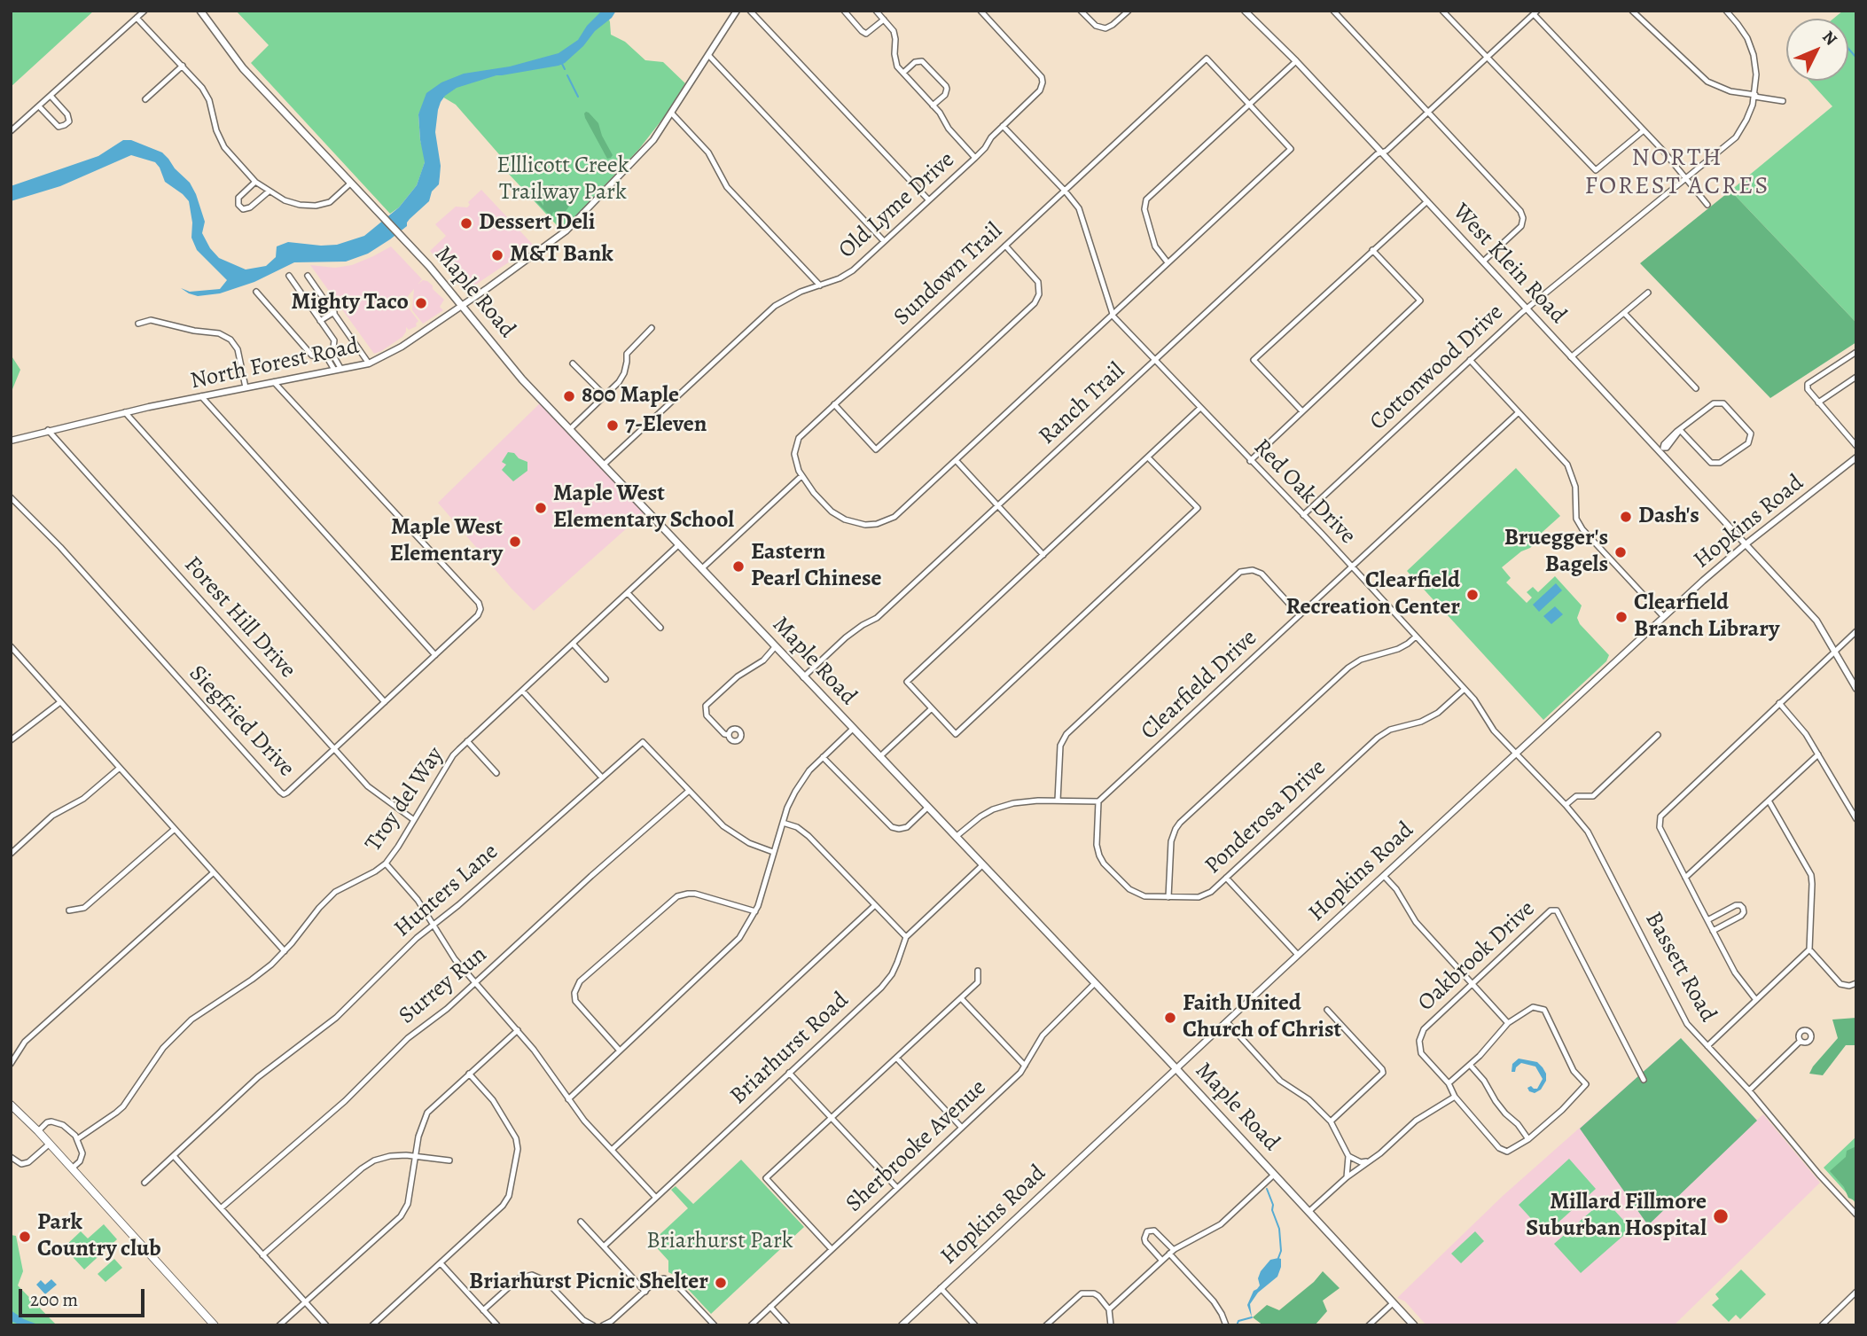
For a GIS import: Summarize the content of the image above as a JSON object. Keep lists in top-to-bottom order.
{
  "streets": {
    "main road": ["Maple Road"],
    "street": [
      "Old Lyme Drive",
      "West Klein Road",
      "Sundown Trail",
      "North Forest Road",
      "Cottonwood Drive",
      "Ranch Trail",
      "Red Oak Drive",
      "Hopkins Road",
      "Forest Hill Drive",
      "Clearfield Drive",
      "Siegfried Drive",
      "Troy del Way",
      "Ponderosa Drive",
      "Hunters Lane",
      "Oakbrook Drive",
      "Bassett Road",
      "Surrey Run",
      "Briarhurst Road",
      "Sherbrooke Avenue"
    ]
  },
  "crossings": [
    ["Old Lyme Drive", "Maple Road"],
    ["Old Lyme Drive", "Red Oak Drive"],
    ["West Klein Road", "Cottonwood Drive"],
    ["West Klein Road", "Ranch Trail"],
    ["West Klein Road", "Hopkins Road"],
    ["Sundown Trail", "Red Oak Drive"],
    ["Maple Road", "North Forest Road"],
    ["Maple Road", "Ranch Trail"],
    ["Maple Road", "Hopkins Road"],
    ["Maple Road", "Troy del Way"],
    ["Maple Road", "Briarhurst Road"],
    ["Maple Road", "Sherbrooke Avenue"],
    ["North Forest Road", "Forest Hill Drive"],
    ["North Forest Road", "Siegfried Drive"],
    ["Cottonwood Drive", "Red Oak Drive"],
    ["Ranch Trail", "Red Oak Drive"],
    ["Red Oak Drive", "Hopkins Road"],
    ["Red Oak Drive", "Clearfield Drive"],
    ["Red Oak Drive", "Ponderosa Drive"],
    ["Red Oak Drive", "Bassett Road"],
    ["Hopkins Road", "Bassett Road"],
    ["Forest Hill Drive", "Siegfried Drive"],
    ["Forest Hill Drive", "Troy del Way"],
    ["Clearfield Drive", "Ponderosa Drive"],
    ["Hunters Lane", "Surrey Run"]
  ],
  "districts": ["NORTH FOREST ACRES"],
  "parks": ["Elllicott Creek Trailway Park", "Briarhurst Park"],
  "places": [
    "Dessert Deli",
    "M&T Bank",
    "Mighty Taco",
    "800 Maple",
    "7-Eleven",
    "Maple West Elementary School",
    "Dash's",
    "Maple West Elementary",
    "Bruegger's Bagels",
    "Eastern Pearl Chinese",
    "Clearfield Recreation Center",
    "Clearfield Branch Library",
    "Faith United Church of Christ",
    "Millard Fillmore Suburban Hospital",
    "Park Country club",
    "Briarhurst Picnic Shelter"
  ],
  "scale_bar": "200 m",
  "north": "top right"
}
